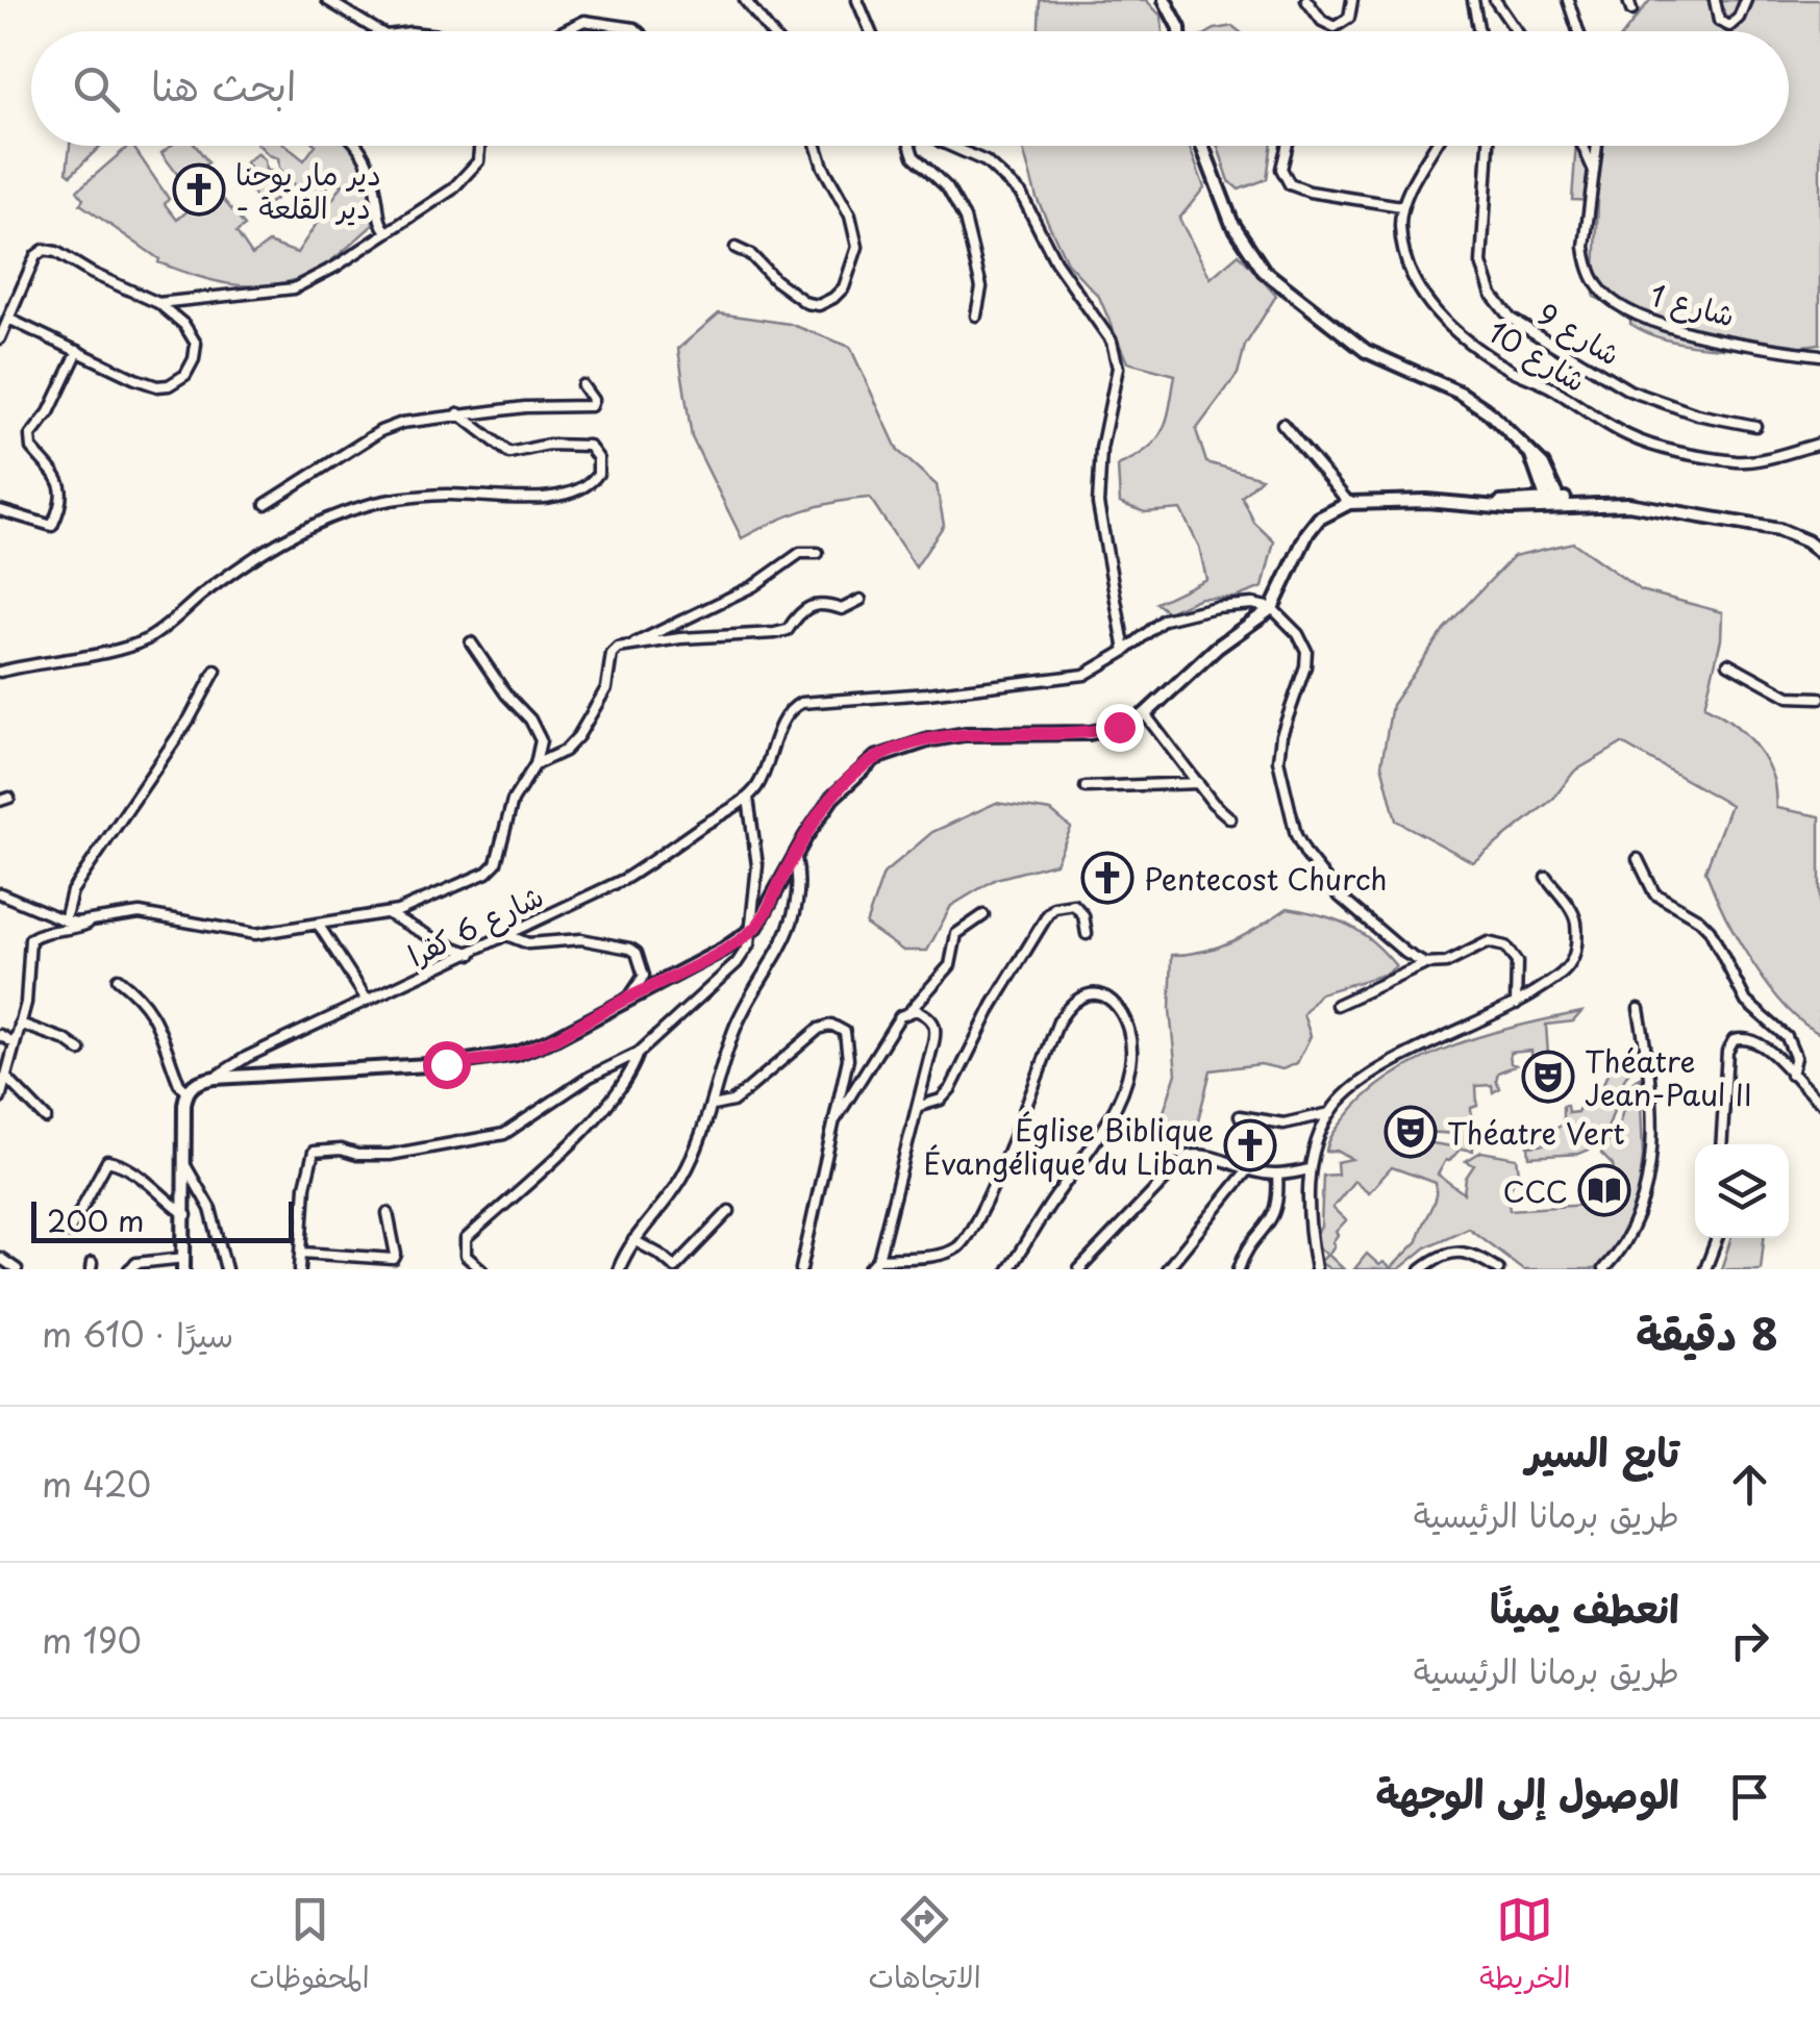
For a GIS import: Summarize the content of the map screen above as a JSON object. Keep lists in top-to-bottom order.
{
  "streets": {
    "street": [
      "شارع 1",
      "شارع 9",
      "شارع 10",
      "شارع 6 كفرا"
    ]
  },
  "places": {
    "church": ["دير مار يوحنا - دير القلعة", "Pentecost Church", "Église Biblique Évangélique du Liban"],
    "theatre": ["Théatre Jean-Paul II", "Théatre Vert"],
    "library": ["CCC"]
  },
  "scale_bar": "200 m",
  "page": {
    "search": "ابحث هنا",
    "scale": "200 m",
    "heading": ["8 دقيقة", "سيرًا · 610 m"],
    "list": [
      ["تابع السير", "طريق برمانا الرئيسية", "420 m"],
      ["انعطف يمينًا", "طريق برمانا الرئيسية", "190 m"],
      "الوصول إلى الوجهة"
    ],
    "nav": ["الخريطة", "الاتجاهات", "المحفوظات"]
  }
}
